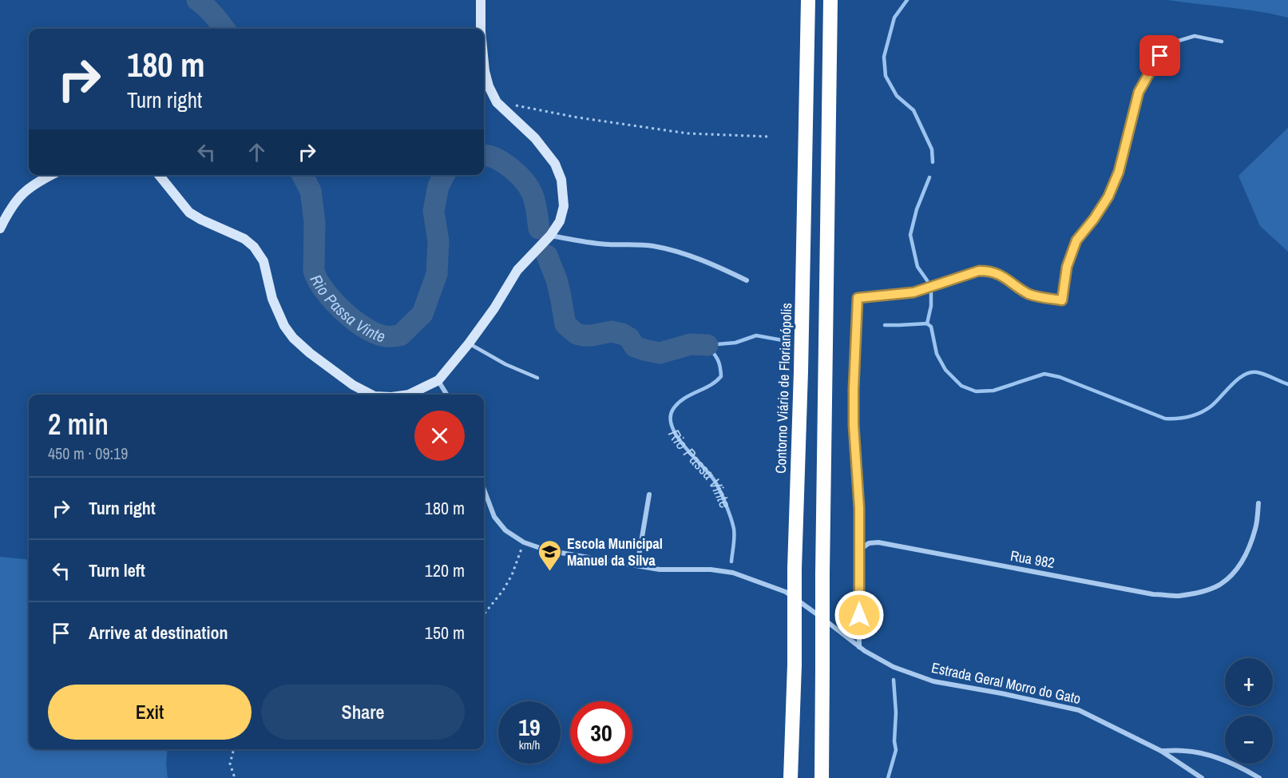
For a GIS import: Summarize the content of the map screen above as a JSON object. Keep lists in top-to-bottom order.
{
  "streets": {
    "highway": ["Contorno Viário de Florianópolis"],
    "street": ["Rua 982", "Estrada Geral Morro do Gato"]
  },
  "water": ["Rio Passa Vinte"],
  "places": {
    "school or university": ["Escola Municipal Manuel da Silva"]
  },
  "page": {
    "turn": ["180 m", "Turn right"],
    "heading": ["2 min", "450 m · 09:19"],
    "list": [
      {
        "name": "Turn right",
        "value": "180 m"
      },
      {
        "name": "Turn left",
        "value": "120 m"
      },
      {
        "name": "Arrive at destination",
        "value": "150 m"
      }
    ],
    "map_buttons": ["+", "−"],
    "buttons": ["Exit", "Share"],
    "speed": "19 km/h",
    "limit": "30"
  }
}
